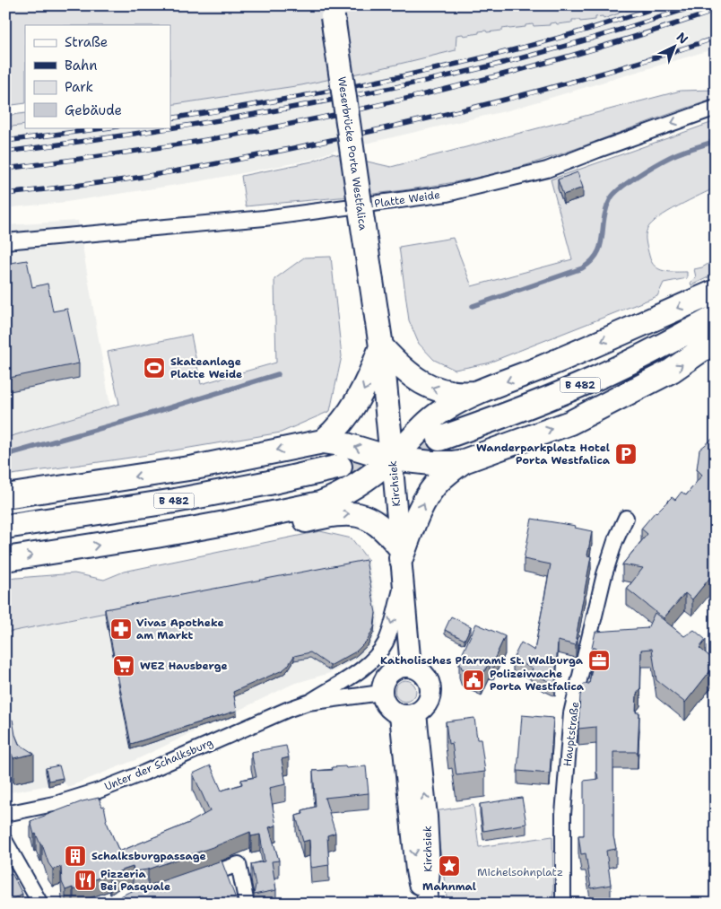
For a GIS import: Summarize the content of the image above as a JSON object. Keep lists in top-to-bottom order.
{
  "streets": {
    "main road": ["Weserbrücke Porta Westfalica", "B 482", "Kirchsiek"],
    "street": ["Platte Weide", "Hauptstraße", "Unter der Schalksburg"]
  },
  "crossings": [
    ["Weserbrücke Porta Westfalica", "Kirchsiek"],
    ["Kirchsiek", "Unter der Schalksburg"]
  ],
  "one_way": ["Platte Weide"],
  "parks": ["Michelsohnplatz"],
  "places": {
    "sports": ["Skateanlage Platte Weide"],
    "parking": ["Wanderparkplatz Hotel Porta Westfalica"],
    "pharmacy": ["Vivas Apotheke am Markt"],
    "office": ["Katholisches Pfarramt St. Walburga"],
    "supermarket": ["WEZ Hausberge"],
    "public building": ["Polizeiwache Porta Westfalica"],
    "building": ["Schalksburgpassage"],
    "place": ["Mahnmal"],
    "restaurant": ["Pizzeria Bei Pasquale"]
  },
  "legend": [
    "Straße",
    "Bahn",
    "Park",
    "Gebäude"
  ],
  "north": "top right"
}
